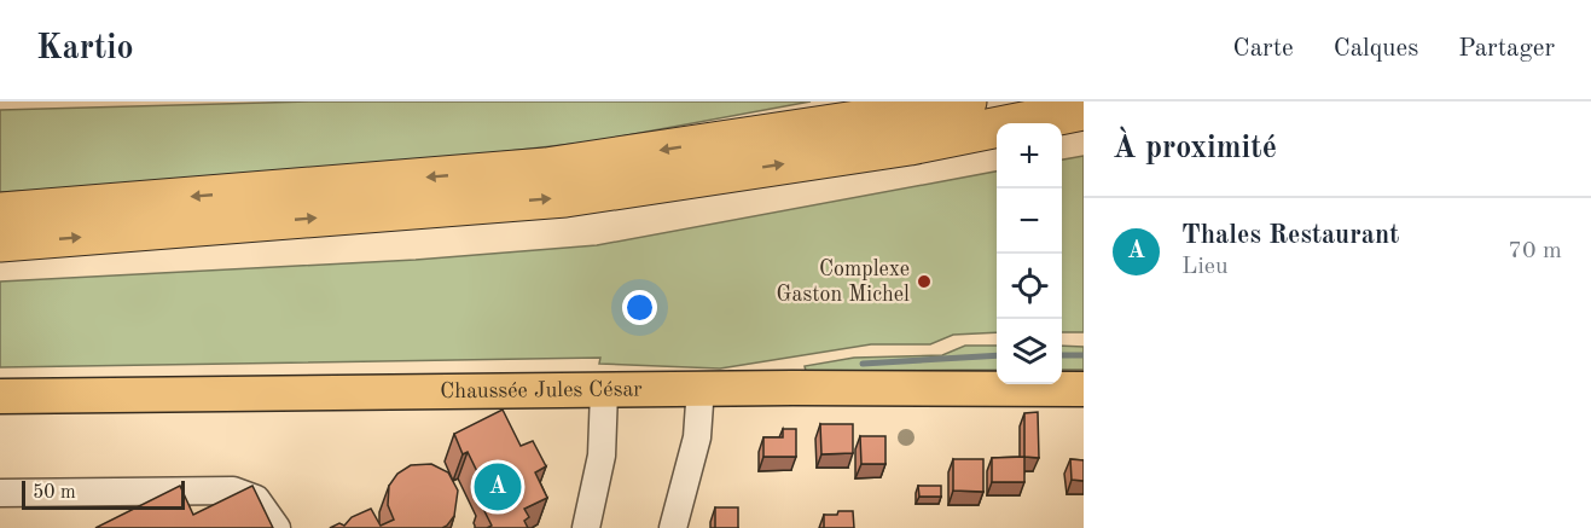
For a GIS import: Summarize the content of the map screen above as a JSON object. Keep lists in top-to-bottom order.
{
  "streets": {
    "main road": ["Chaussée Jules César"]
  },
  "places": ["Complexe Gaston Michel"],
  "scale_bar": "50 m",
  "page": {
    "header": "Kartio",
    "nav": ["Carte", "Calques", "Partager"],
    "heading": "À proximité",
    "map_buttons": ["+", "−"],
    "list": [
      {
        "mark": "A",
        "name": "Thales Restaurant",
        "note": "Lieu",
        "value": "70 m"
      }
    ],
    "pins": "A",
    "scale": "50 m"
  }
}
